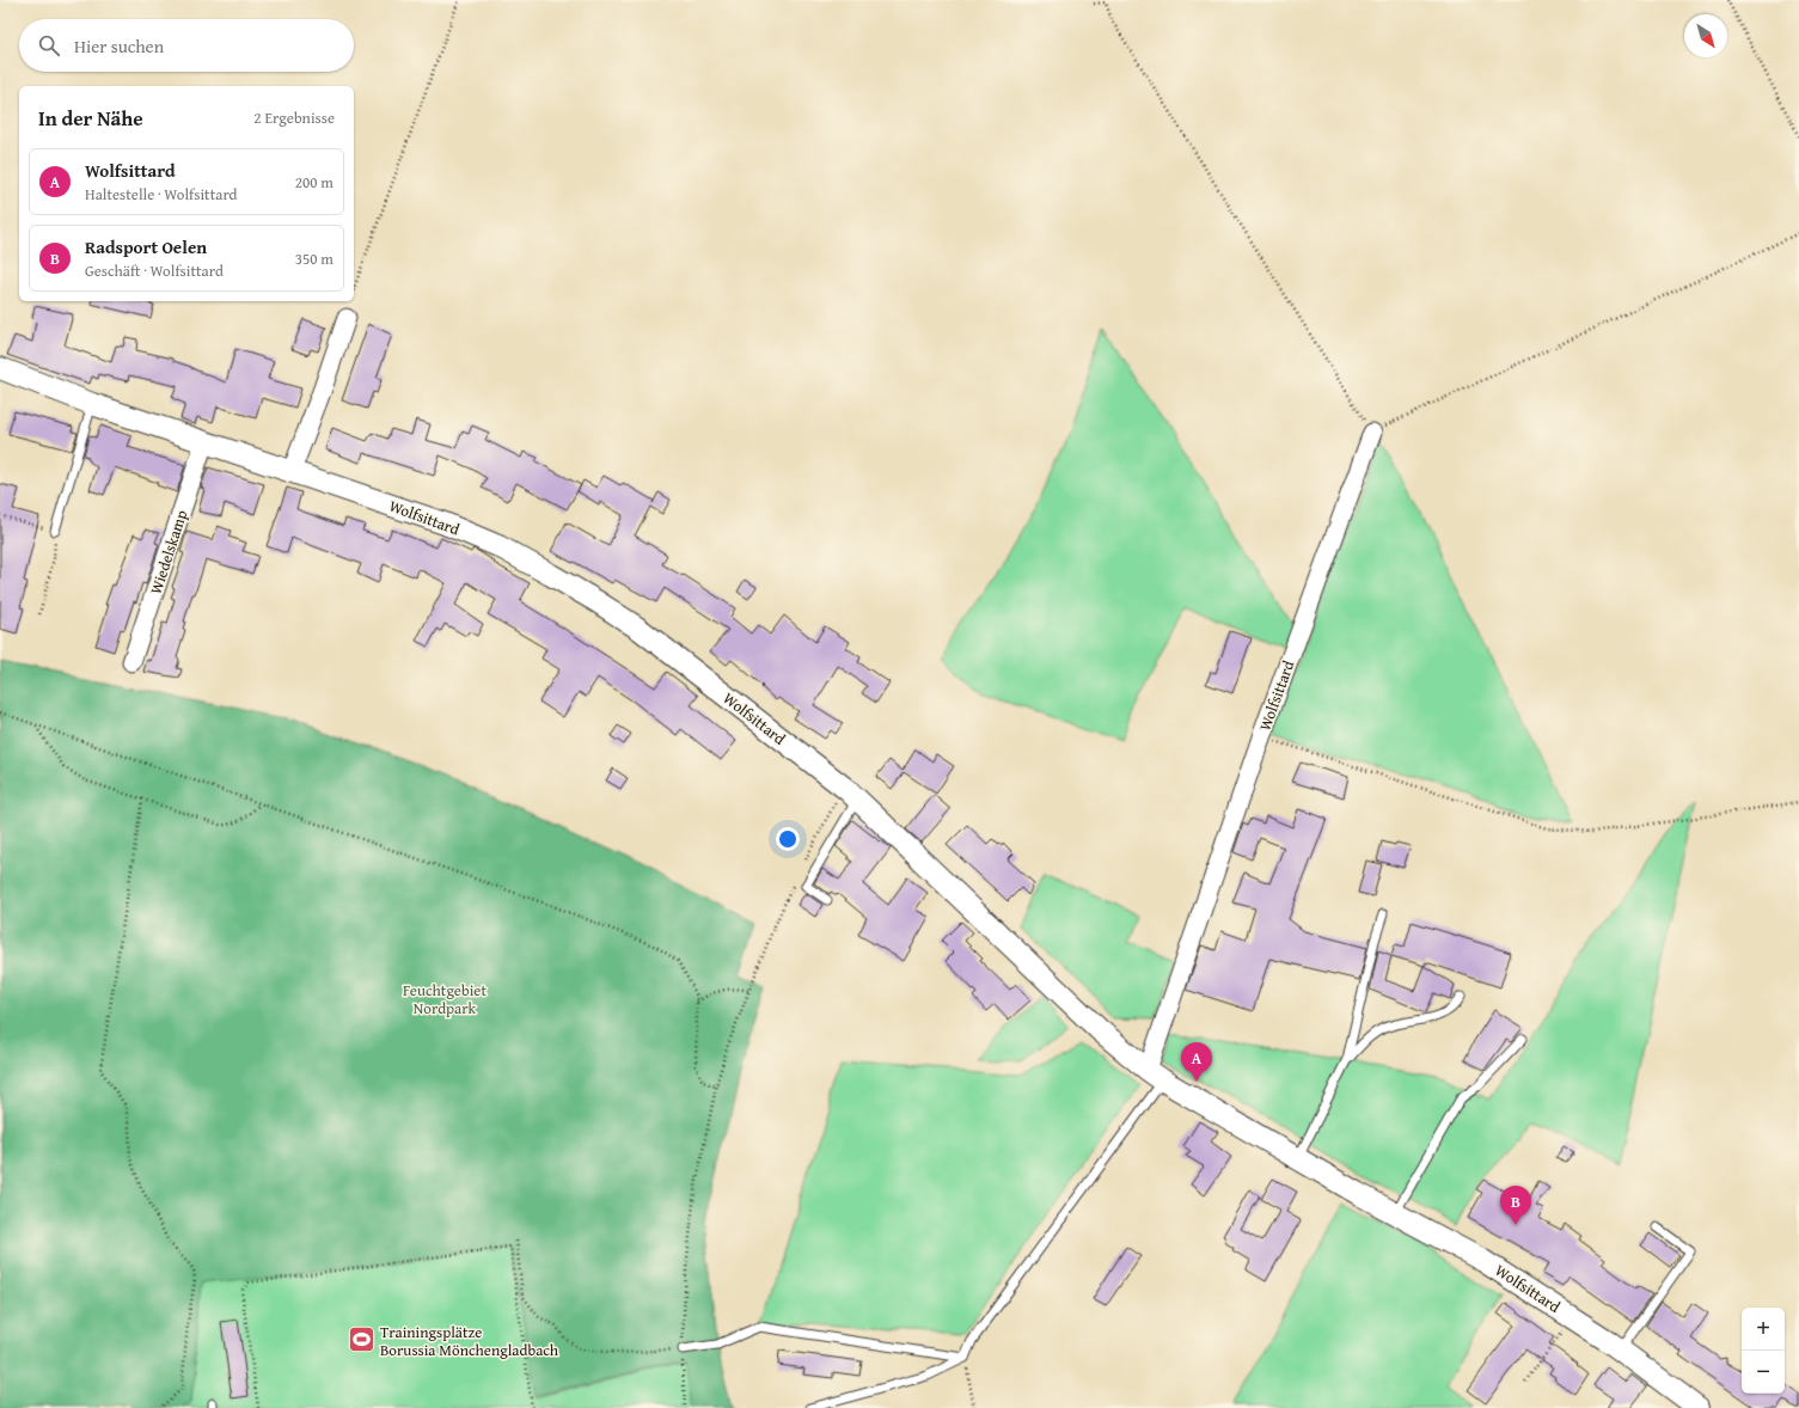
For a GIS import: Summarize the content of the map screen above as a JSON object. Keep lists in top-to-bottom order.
{
  "streets": {
    "street": ["Wolfsittard", "Wiedelskamp"]
  },
  "crossings": [
    ["Wolfsittard", "Wiedelskamp"]
  ],
  "parks": ["Feuchtgebiet Nordpark"],
  "places": {
    "sports": ["Trainingsplätze Borussia Mönchengladbach"]
  },
  "north": "bottom right",
  "page": {
    "search": "Hier suchen",
    "heading": ["In der Nähe", "2 Ergebnisse"],
    "list": [
      {
        "mark": "A",
        "name": "Wolfsittard",
        "note": "Haltestelle · Wolfsittard",
        "value": "200 m"
      },
      {
        "mark": "B",
        "name": "Radsport Oelen",
        "note": "Geschäft · Wolfsittard",
        "value": "350 m"
      }
    ],
    "pins": ["A", "B"],
    "map_buttons": ["+", "−"]
  }
}
